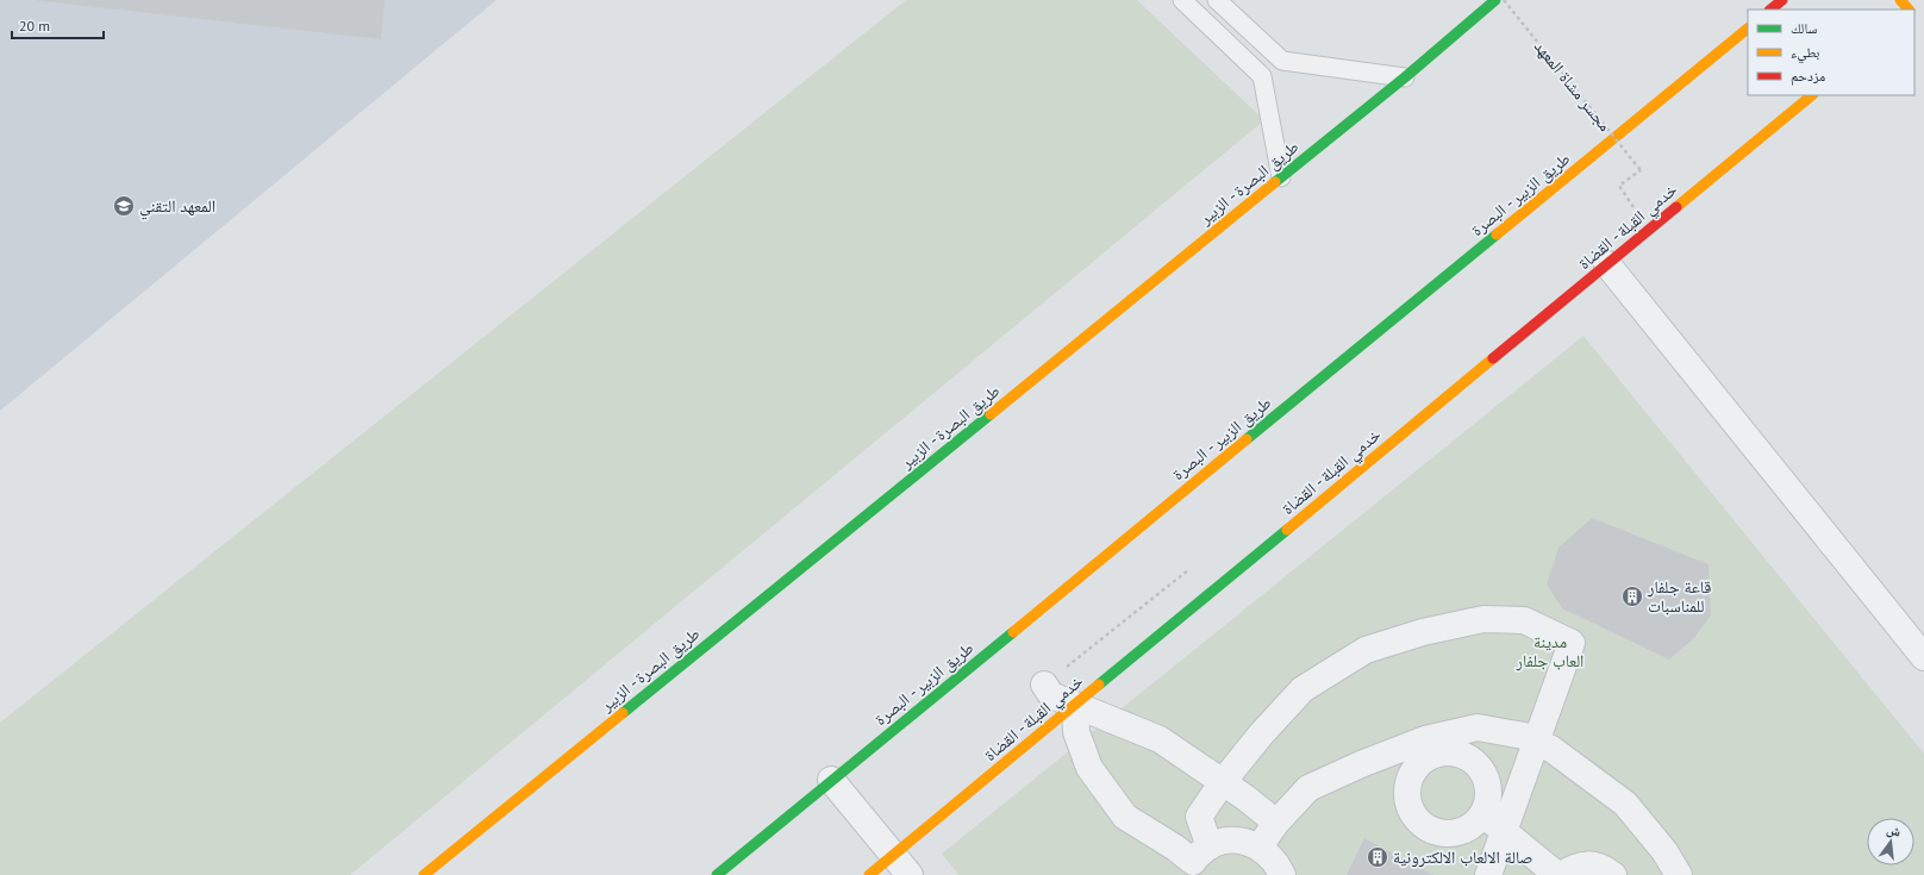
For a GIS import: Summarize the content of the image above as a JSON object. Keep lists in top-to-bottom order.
{
  "streets": {
    "main road": ["طريق البصرة - الزبير", "طريق الزبير - البصرة", "خدمي القبلة - القضاة"],
    "path": ["مجسر مشاة المعهد"]
  },
  "parks": ["مدينة العاب جلفار"],
  "places": {
    "school or university": ["المعهد التقني"],
    "building": ["قاعة جلفار للمناسبات", "صالة الالعاب الالكترونية"]
  },
  "legend": ["سالك", "بطيء", "مزدحم"],
  "scale_bar": "20 m",
  "north": "top"
}
